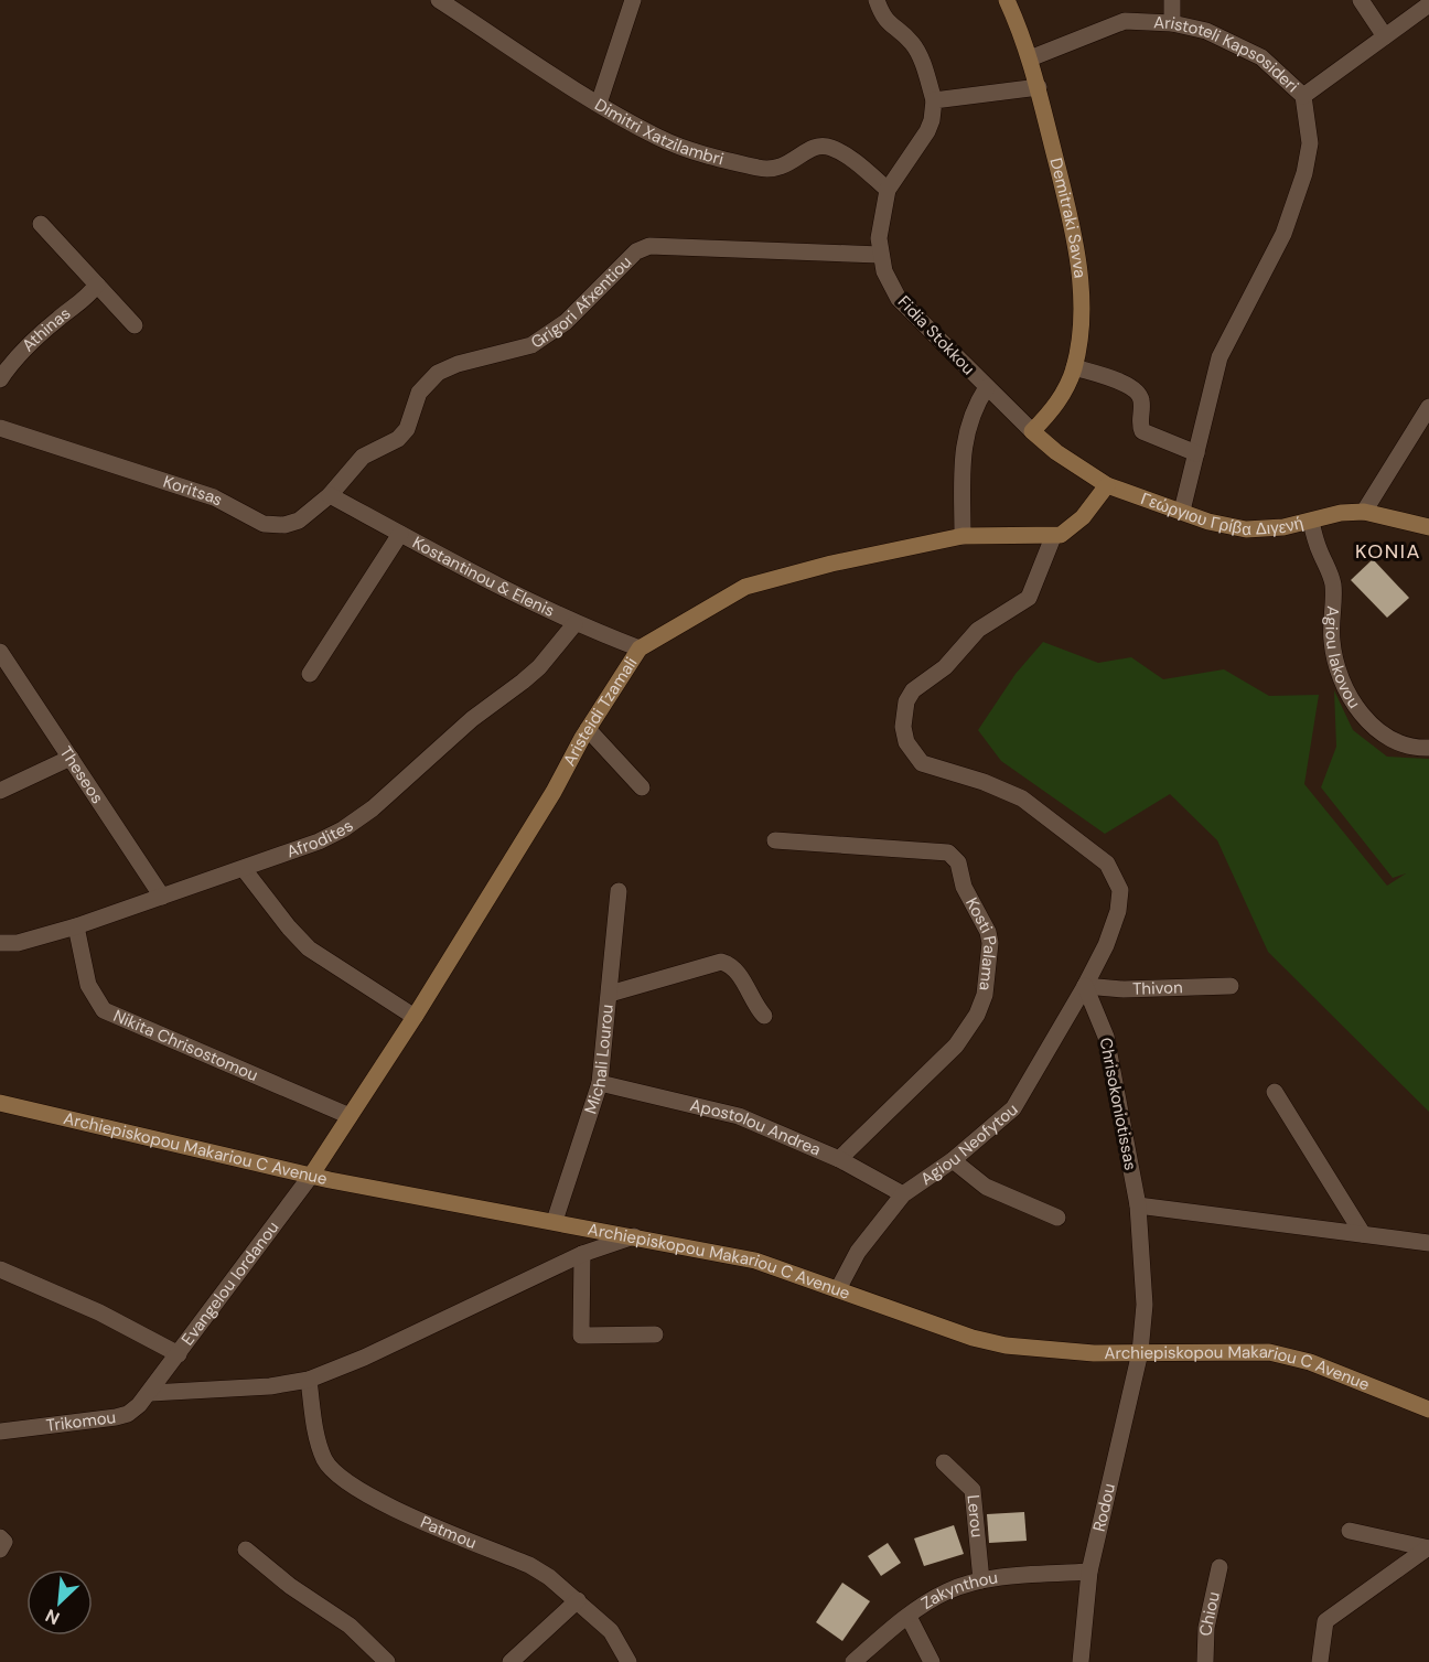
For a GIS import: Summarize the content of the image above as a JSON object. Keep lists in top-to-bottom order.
{
  "streets": {
    "street": [
      "Aristoteli Kapsosideri",
      "Dimitri Xatzilambri",
      "Demitraki Savva",
      "Grigori Afxentiou",
      "Athinas",
      "Fidia Stokkou",
      "Koritsas",
      "Γεώργιου Γρίβα Διγενή",
      "Kostantinou & Elenis",
      "Agiou Iakovou",
      "Aristeidi Tzamali",
      "Theseos",
      "Afrodites",
      "Kosti Palama",
      "Thivon",
      "Nikita Chrisostomou",
      "Michali Lourou",
      "Chrisokoniotissas",
      "Apostolou Andrea",
      "Agiou Neofytou",
      "Archiepiskopou Makariou C Avenue",
      "Evangelou Iordanou",
      "Trikomou",
      "Rodou",
      "Lerou",
      "Patmou",
      "Zakynthou",
      "Chiou"
    ]
  },
  "crossings": [
    ["Aristoteli Kapsosideri", "Demitraki Savva"],
    ["Aristoteli Kapsosideri", "Γεώργιου Γρίβα Διγενή"],
    ["Dimitri Xatzilambri", "Fidia Stokkou"],
    ["Demitraki Savva", "Fidia Stokkou"],
    ["Demitraki Savva", "Γεώργιου Γρίβα Διγενή"],
    ["Grigori Afxentiou", "Fidia Stokkou"],
    ["Grigori Afxentiou", "Koritsas"],
    ["Fidia Stokkou", "Γεώργιου Γρίβα Διγενή"],
    ["Koritsas", "Kostantinou & Elenis"],
    ["Γεώργιου Γρίβα Διγενή", "Agiou Iakovou"],
    ["Kostantinou & Elenis", "Aristeidi Tzamali"],
    ["Kostantinou & Elenis", "Afrodites"],
    ["Aristeidi Tzamali", "Nikita Chrisostomou"],
    ["Aristeidi Tzamali", "Archiepiskopou Makariou C Avenue"],
    ["Aristeidi Tzamali", "Evangelou Iordanou"],
    ["Theseos", "Afrodites"],
    ["Afrodites", "Nikita Chrisostomou"],
    ["Kosti Palama", "Apostolou Andrea"],
    ["Thivon", "Chrisokoniotissas"],
    ["Thivon", "Agiou Neofytou"],
    ["Michali Lourou", "Apostolou Andrea"],
    ["Michali Lourou", "Archiepiskopou Makariou C Avenue"],
    ["Chrisokoniotissas", "Agiou Neofytou"],
    ["Chrisokoniotissas", "Archiepiskopou Makariou C Avenue"],
    ["Chrisokoniotissas", "Rodou"],
    ["Apostolou Andrea", "Agiou Neofytou"],
    ["Agiou Neofytou", "Archiepiskopou Makariou C Avenue"],
    ["Archiepiskopou Makariou C Avenue", "Evangelou Iordanou"],
    ["Archiepiskopou Makariou C Avenue", "Rodou"],
    ["Evangelou Iordanou", "Trikomou"],
    ["Rodou", "Zakynthou"],
    ["Lerou", "Zakynthou"]
  ],
  "districts": ["KONIA"],
  "north": "bottom left"
}
